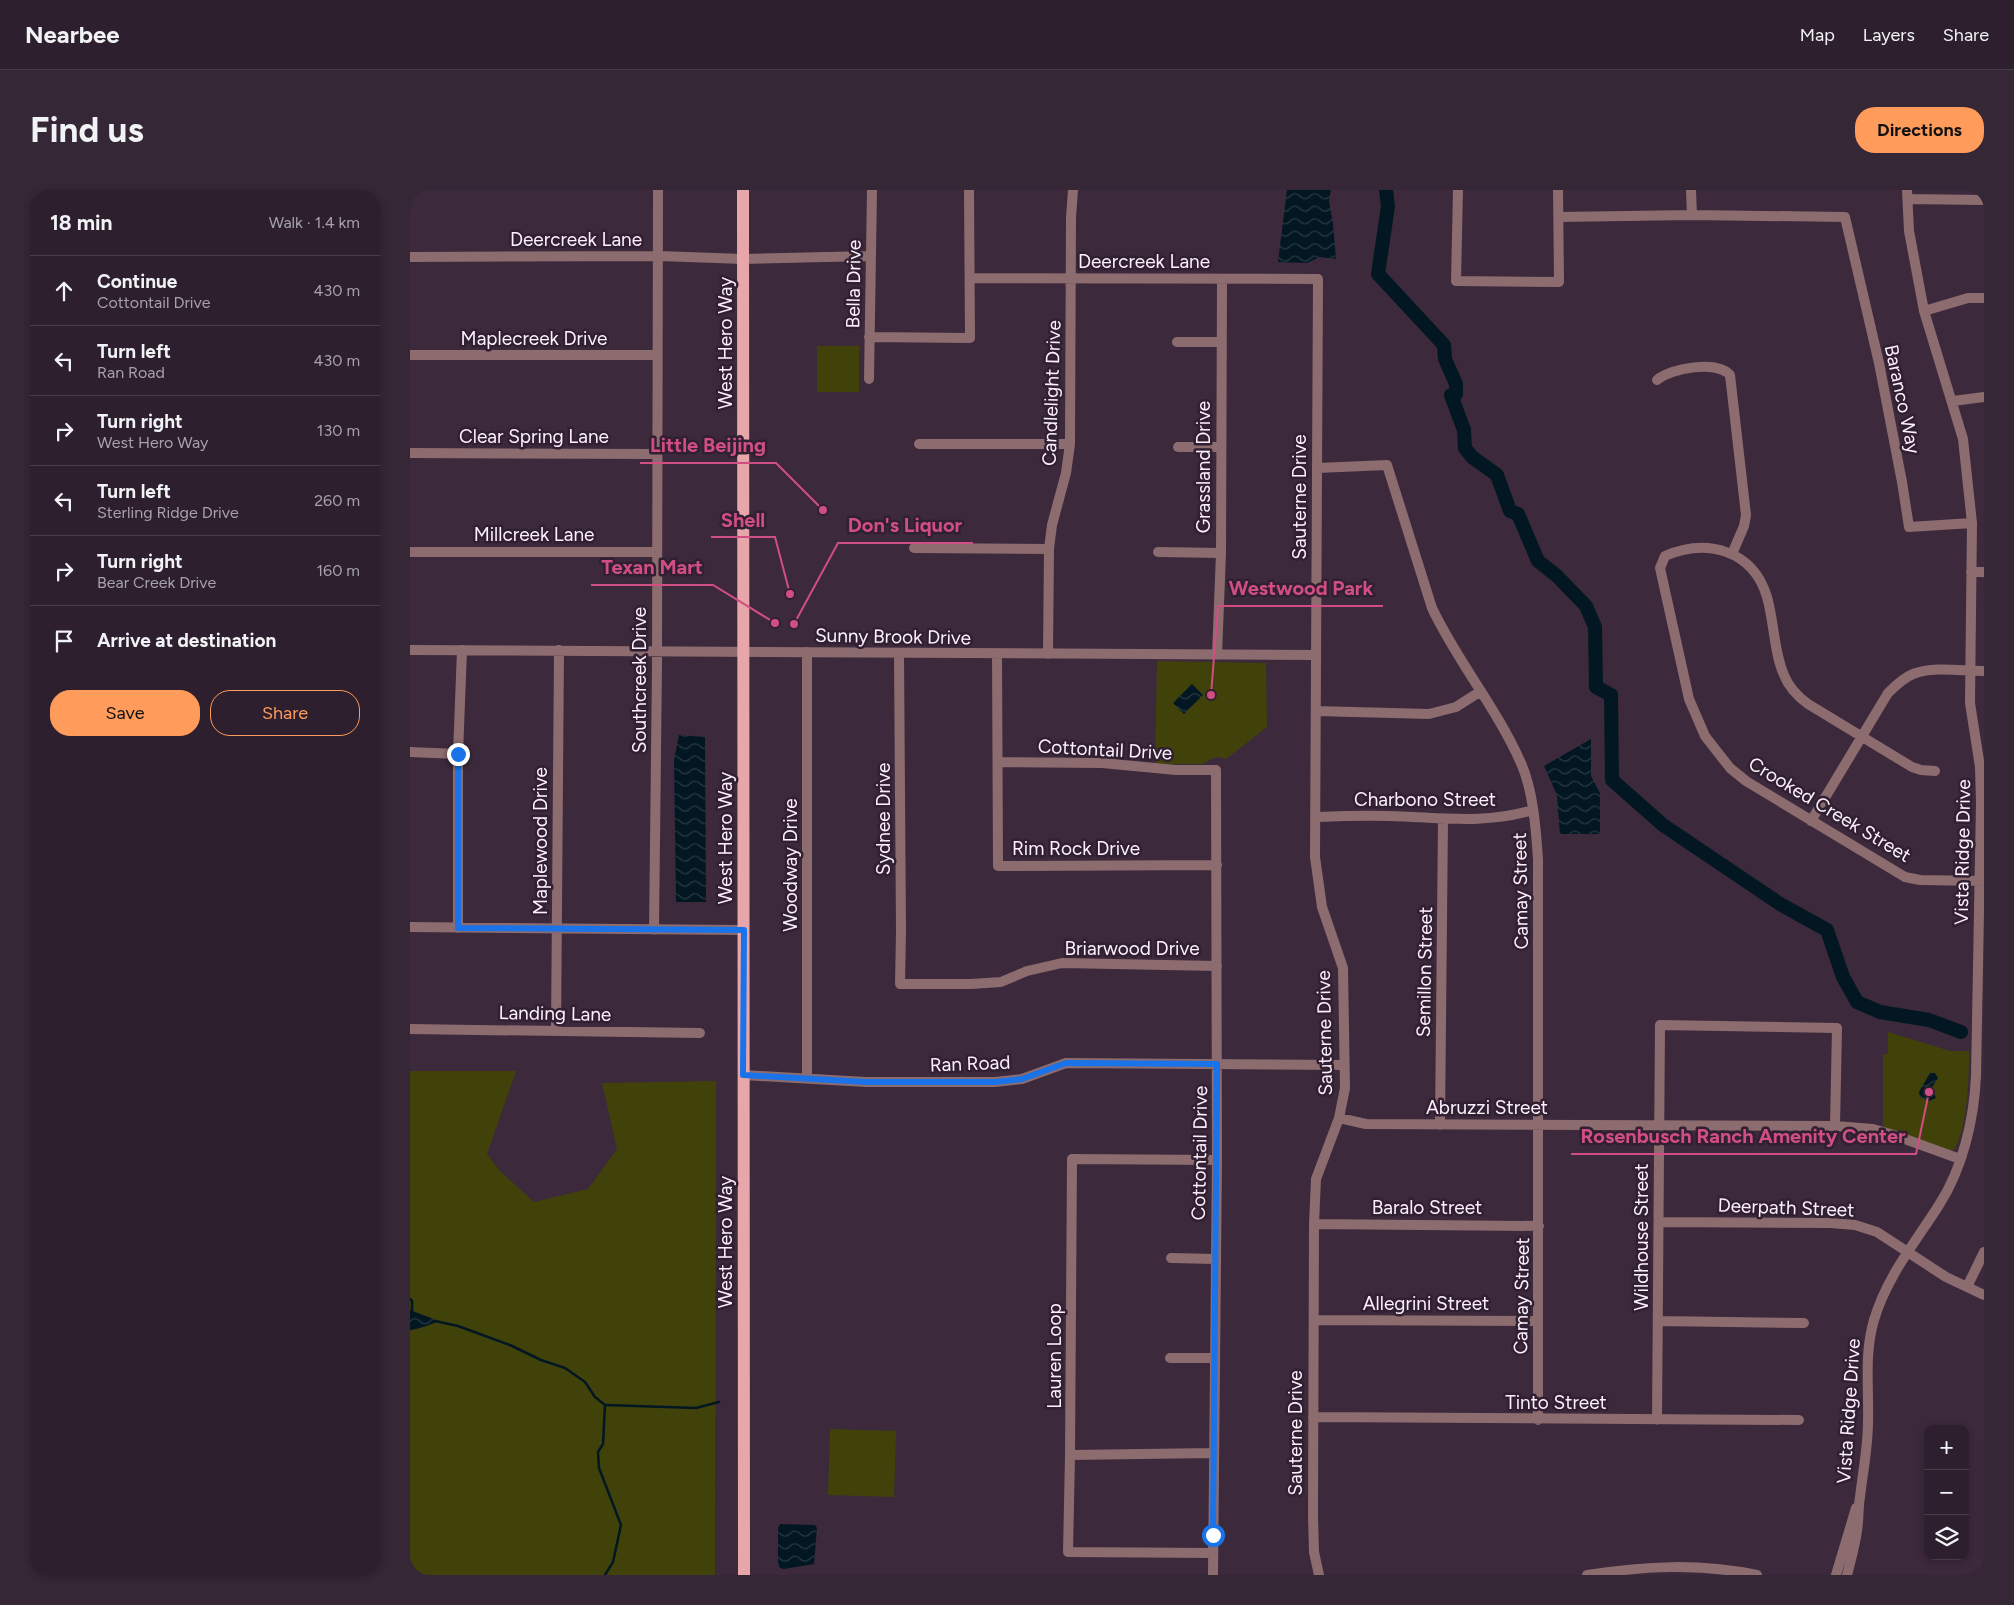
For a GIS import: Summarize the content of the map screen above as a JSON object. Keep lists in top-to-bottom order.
{
  "streets": {
    "main road": ["West Hero Way"],
    "street": [
      "Deercreek Lane",
      "Bella Drive",
      "Maplecreek Drive",
      "Candlelight Drive",
      "Baranco Way",
      "Clear Spring Lane",
      "Grassland Drive",
      "Sauterne Drive",
      "Millcreek Lane",
      "Sunny Brook Drive",
      "Southcreek Drive",
      "Cottontail Drive",
      "Charbono Street",
      "Crooked Creek Street",
      "Sydnee Drive",
      "Maplewood Drive",
      "Rim Rock Drive",
      "Vista Ridge Drive",
      "Woodway Drive",
      "Camay Street",
      "Briarwood Drive",
      "Semillon Street",
      "Landing Lane",
      "Ran Road",
      "Abruzzi Street",
      "Baralo Street",
      "Deerpath Street",
      "Wildhouse Street",
      "Allegrini Street",
      "Lauren Loop",
      "Tinto Street"
    ]
  },
  "crossings": [
    ["Deercreek Lane", "Bella Drive"],
    ["Deercreek Lane", "West Hero Way"],
    ["Deercreek Lane", "Candlelight Drive"],
    ["Deercreek Lane", "Grassland Drive"],
    ["Deercreek Lane", "Sauterne Drive"],
    ["Deercreek Lane", "Southcreek Drive"],
    ["Maplecreek Drive", "Southcreek Drive"],
    ["West Hero Way", "Sunny Brook Drive"],
    ["West Hero Way", "Ran Road"],
    ["Candlelight Drive", "Sunny Brook Drive"],
    ["Baranco Way", "Vista Ridge Drive"],
    ["Clear Spring Lane", "Southcreek Drive"],
    ["Grassland Drive", "Sunny Brook Drive"],
    ["Sauterne Drive", "Sunny Brook Drive"],
    ["Sauterne Drive", "Charbono Street"],
    ["Sauterne Drive", "Camay Street"],
    ["Sauterne Drive", "Ran Road"],
    ["Sauterne Drive", "Abruzzi Street"],
    ["Sauterne Drive", "Baralo Street"],
    ["Sauterne Drive", "Allegrini Street"],
    ["Sauterne Drive", "Tinto Street"],
    ["Millcreek Lane", "Southcreek Drive"],
    ["Sunny Brook Drive", "Southcreek Drive"],
    ["Sunny Brook Drive", "Sydnee Drive"],
    ["Sunny Brook Drive", "Maplewood Drive"],
    ["Sunny Brook Drive", "Rim Rock Drive"],
    ["Sunny Brook Drive", "Woodway Drive"],
    ["Cottontail Drive", "Rim Rock Drive"],
    ["Cottontail Drive", "Briarwood Drive"],
    ["Cottontail Drive", "Ran Road"],
    ["Cottontail Drive", "Lauren Loop"],
    ["Charbono Street", "Camay Street"],
    ["Charbono Street", "Semillon Street"],
    ["Crooked Creek Street", "Vista Ridge Drive"],
    ["Sydnee Drive", "Briarwood Drive"],
    ["Maplewood Drive", "Landing Lane"],
    ["Vista Ridge Drive", "Abruzzi Street"],
    ["Vista Ridge Drive", "Deerpath Street"],
    ["Woodway Drive", "Ran Road"],
    ["Camay Street", "Abruzzi Street"],
    ["Camay Street", "Baralo Street"],
    ["Camay Street", "Allegrini Street"],
    ["Camay Street", "Tinto Street"],
    ["Semillon Street", "Abruzzi Street"],
    ["Abruzzi Street", "Wildhouse Street"],
    ["Deerpath Street", "Wildhouse Street"],
    ["Wildhouse Street", "Tinto Street"]
  ],
  "places": [
    "Little Beijing",
    "Shell",
    "Texan Mart",
    "Don's Liquor",
    "Westwood Park",
    "Rosenbusch Ranch Amenity Center"
  ],
  "page": {
    "header": "Nearbee",
    "nav": ["Map", "Layers", "Share"],
    "buttons": [
      "Directions",
      ["Save", "Share"]
    ],
    "title": "Find us",
    "heading": ["18 min", "Walk · 1.4 km"],
    "list": [
      ["Continue", "Cottontail Drive", "430 m"],
      ["Turn left", "Ran Road", "430 m"],
      ["Turn right", "West Hero Way", "130 m"],
      ["Turn left", "Sterling Ridge Drive", "260 m"],
      ["Turn right", "Bear Creek Drive", "160 m"],
      "Arrive at destination"
    ],
    "map_buttons": ["+", "−"]
  }
}
